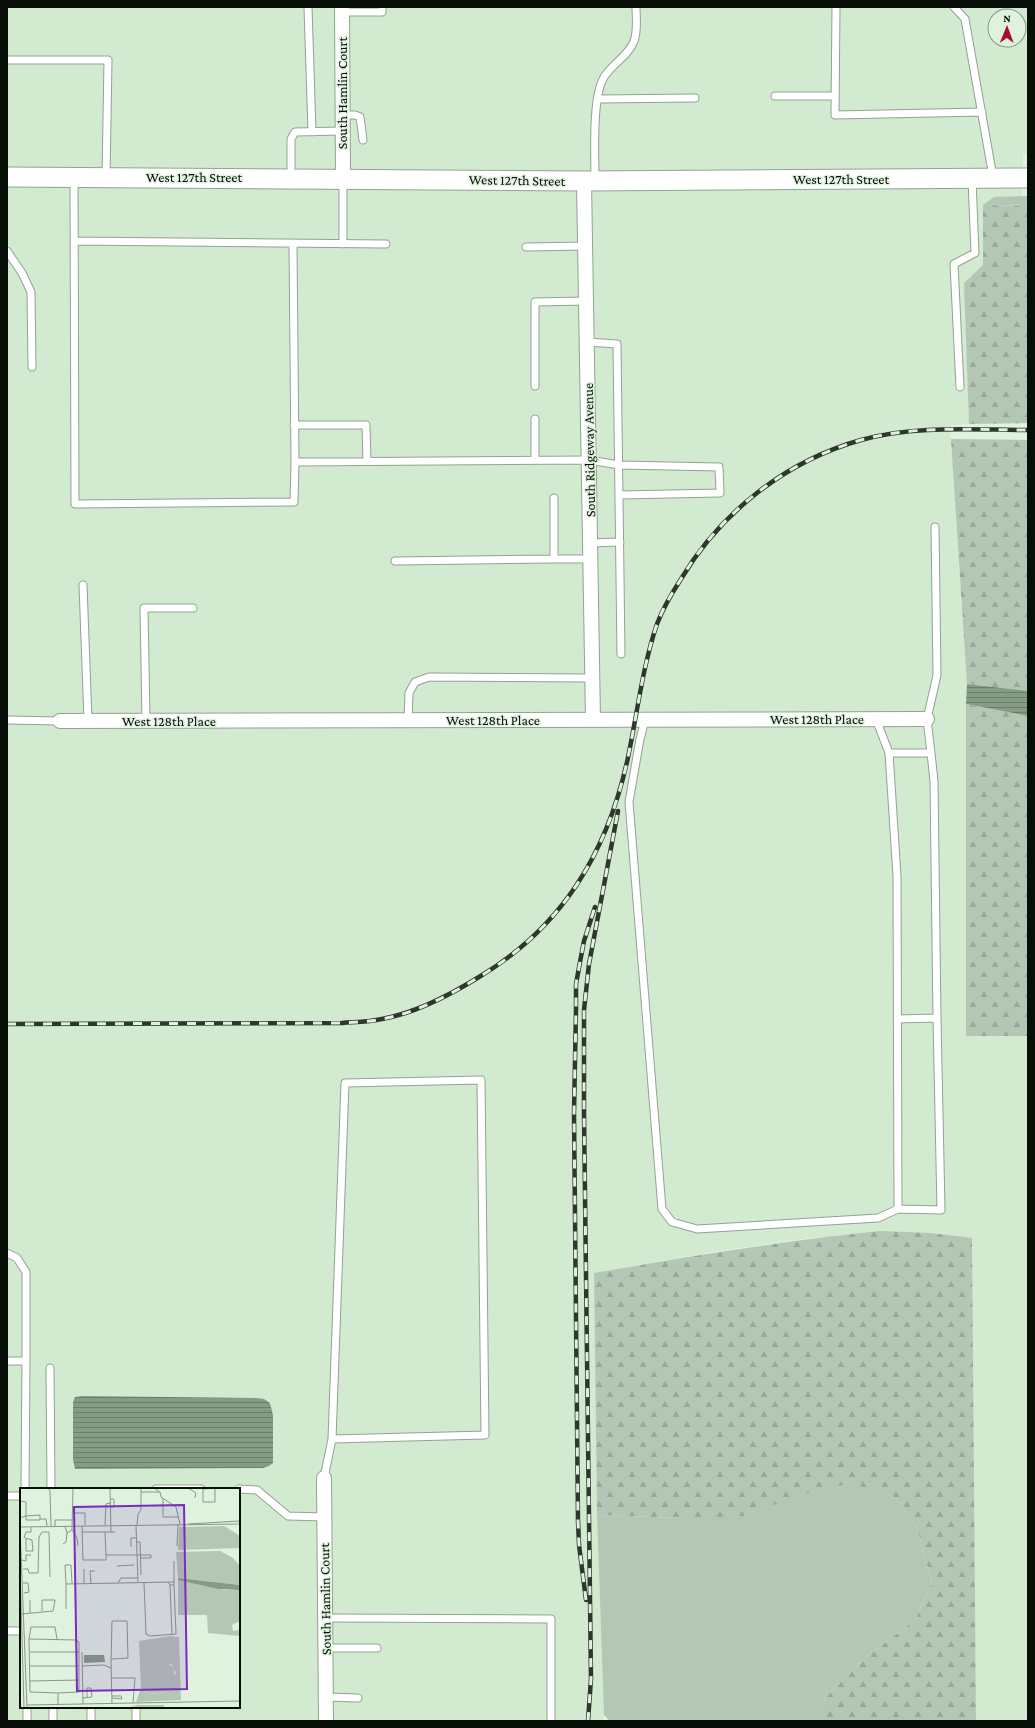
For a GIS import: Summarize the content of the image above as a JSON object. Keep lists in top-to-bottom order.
{
  "streets": {
    "main road": ["West 127th Street"],
    "street": ["South Hamlin Court", "South Ridgeway Avenue", "West 128th Place"]
  },
  "crossings": [
    ["South Hamlin Court", "West 127th Street"],
    ["West 127th Street", "South Ridgeway Avenue"],
    ["South Ridgeway Avenue", "West 128th Place"]
  ],
  "north": "top"
}
